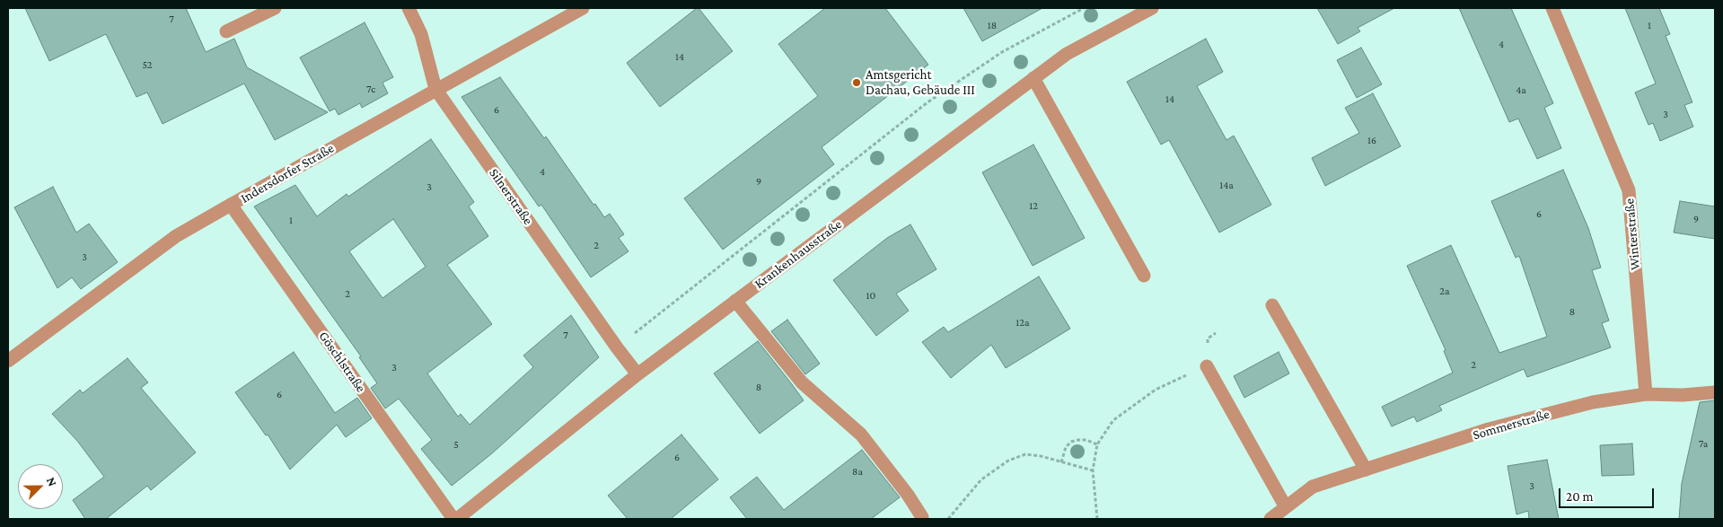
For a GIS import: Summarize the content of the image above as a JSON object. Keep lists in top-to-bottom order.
{
  "streets": {
    "street": [
      "Indersdorfer Straße",
      "Silnerstraße",
      "Winterstraße",
      "Krankenhausstraße",
      "Göschlstraße",
      "Sommerstraße"
    ]
  },
  "crossings": [
    ["Indersdorfer Straße", "Silnerstraße"],
    ["Indersdorfer Straße", "Göschlstraße"],
    ["Silnerstraße", "Krankenhausstraße"],
    ["Winterstraße", "Sommerstraße"]
  ],
  "places": ["Amtsgericht Dachau, Gebäude III"],
  "house_numbers": [
    "7",
    "18",
    "1",
    "4",
    "14",
    "52",
    "7c",
    "4a",
    "14",
    "6",
    "3",
    "16",
    "4",
    "9",
    "14a",
    "3",
    "12",
    "6",
    "9",
    "1",
    "2",
    "3",
    "2a",
    "2",
    "10",
    "8",
    "12a",
    "7",
    "2",
    "3",
    "8",
    "6",
    "7a",
    "5",
    "6",
    "8a",
    "3"
  ],
  "scale_bar": "20 m",
  "north": "top right"
}
